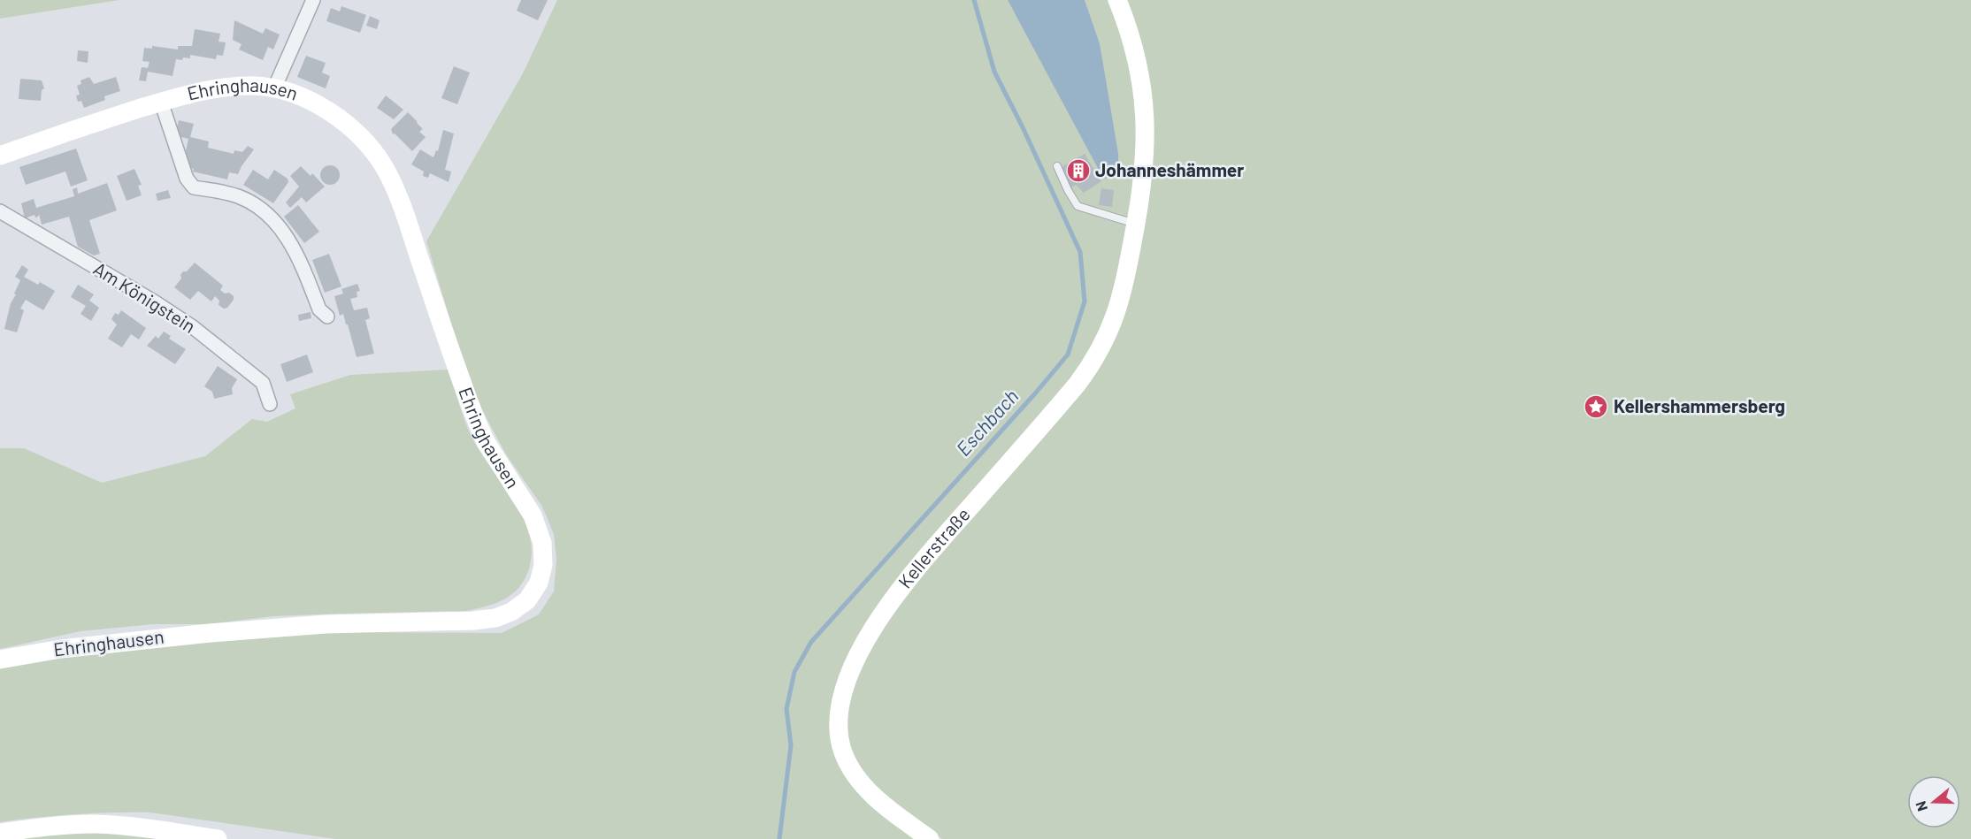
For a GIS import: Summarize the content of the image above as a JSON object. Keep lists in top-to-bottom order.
{
  "streets": {
    "main road": ["Ehringhausen", "Kellerstraße"],
    "street": ["Am Königstein"]
  },
  "water": ["Eschbach"],
  "places": {
    "building": ["Johanneshämmer"],
    "place": ["Kellershammersberg"]
  },
  "north": "left"
}
